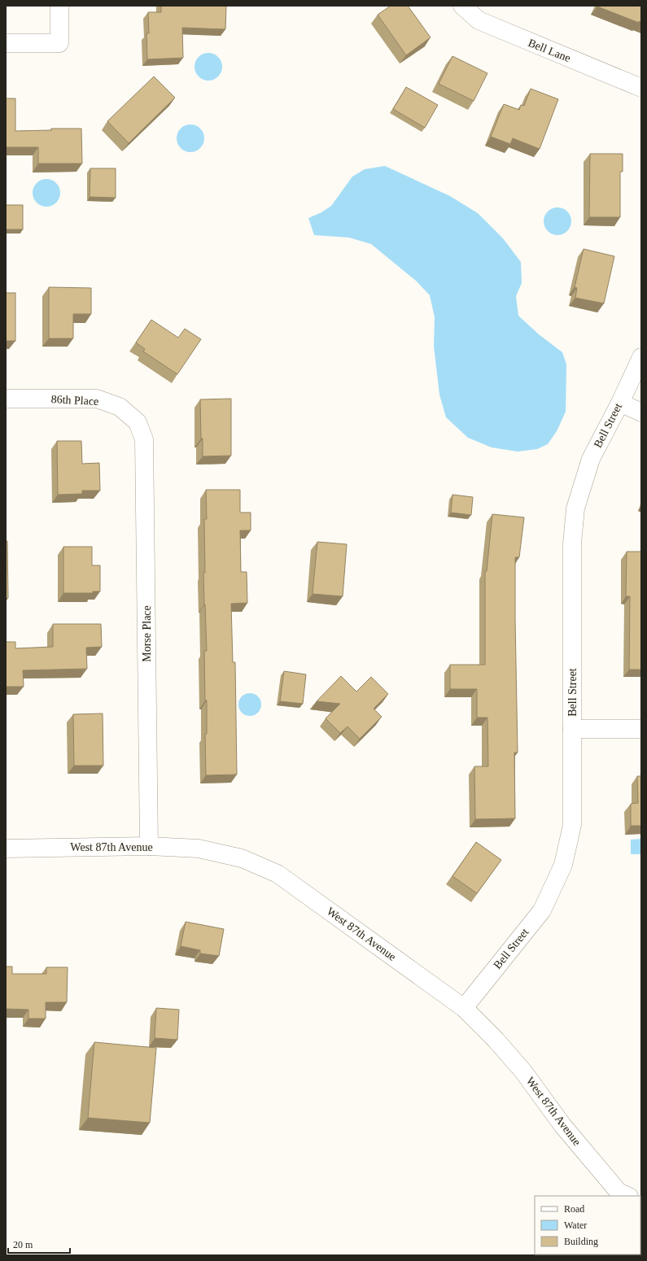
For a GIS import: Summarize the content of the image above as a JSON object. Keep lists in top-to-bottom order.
{
  "streets": {
    "street": [
      "Bell Lane",
      "86th Place",
      "Bell Street",
      "Morse Place",
      "West 87th Avenue"
    ]
  },
  "crossings": [
    ["86th Place", "Morse Place"],
    ["Bell Street", "West 87th Avenue"],
    ["Morse Place", "West 87th Avenue"]
  ],
  "legend": ["Road", "Water", "Building"],
  "scale_bar": "20 m"
}
